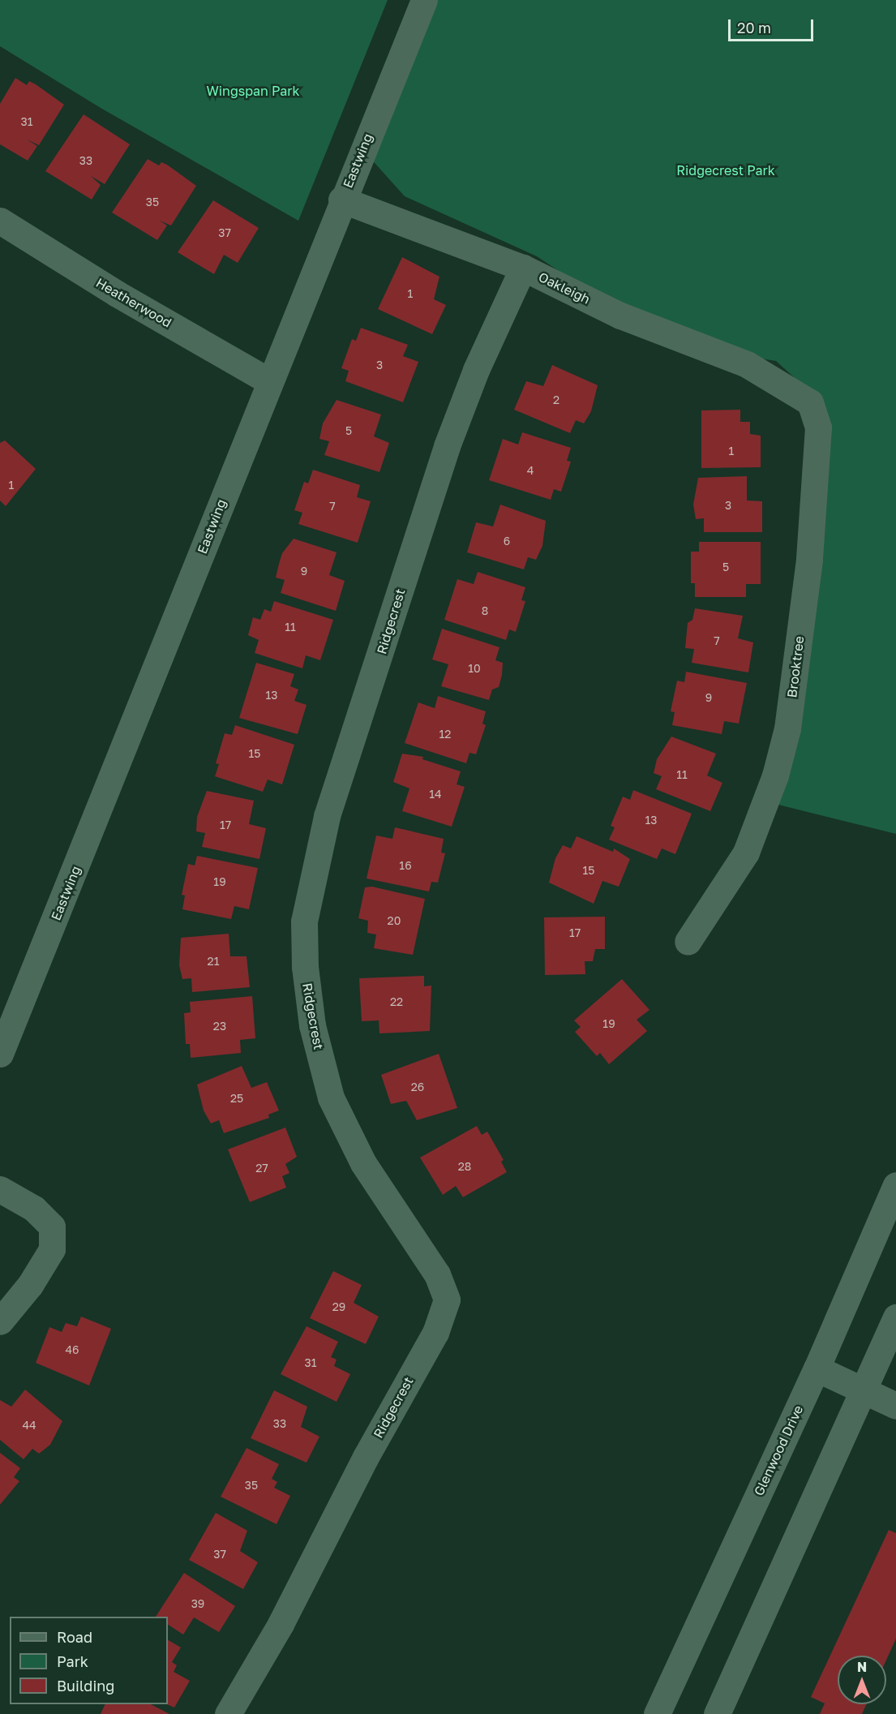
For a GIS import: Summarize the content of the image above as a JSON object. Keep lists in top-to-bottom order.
{
  "streets": {
    "street": [
      "Eastwing",
      "Oakleigh",
      "Heatherwood",
      "Ridgecrest",
      "Brooktree",
      "Glenwood Drive"
    ]
  },
  "crossings": [
    ["Eastwing", "Oakleigh"],
    ["Eastwing", "Heatherwood"],
    ["Oakleigh", "Ridgecrest"],
    ["Oakleigh", "Brooktree"]
  ],
  "parks": ["Wingspan Park", "Ridgecrest Park"],
  "house_numbers": [
    "31",
    "33",
    "35",
    "37",
    "1",
    "3",
    "2",
    "5",
    "1",
    "4",
    "1",
    "3",
    "7",
    "6",
    "5",
    "9",
    "8",
    "11",
    "7",
    "10",
    "13",
    "9",
    "12",
    "15",
    "11",
    "14",
    "13",
    "17",
    "16",
    "15",
    "19",
    "20",
    "17",
    "21",
    "22",
    "19",
    "23",
    "26",
    "25",
    "28",
    "27",
    "29",
    "46",
    "31",
    "33",
    "44",
    "35",
    "37",
    "39"
  ],
  "legend": ["Road", "Park", "Building"],
  "scale_bar": "20 m",
  "north": "top"
}
